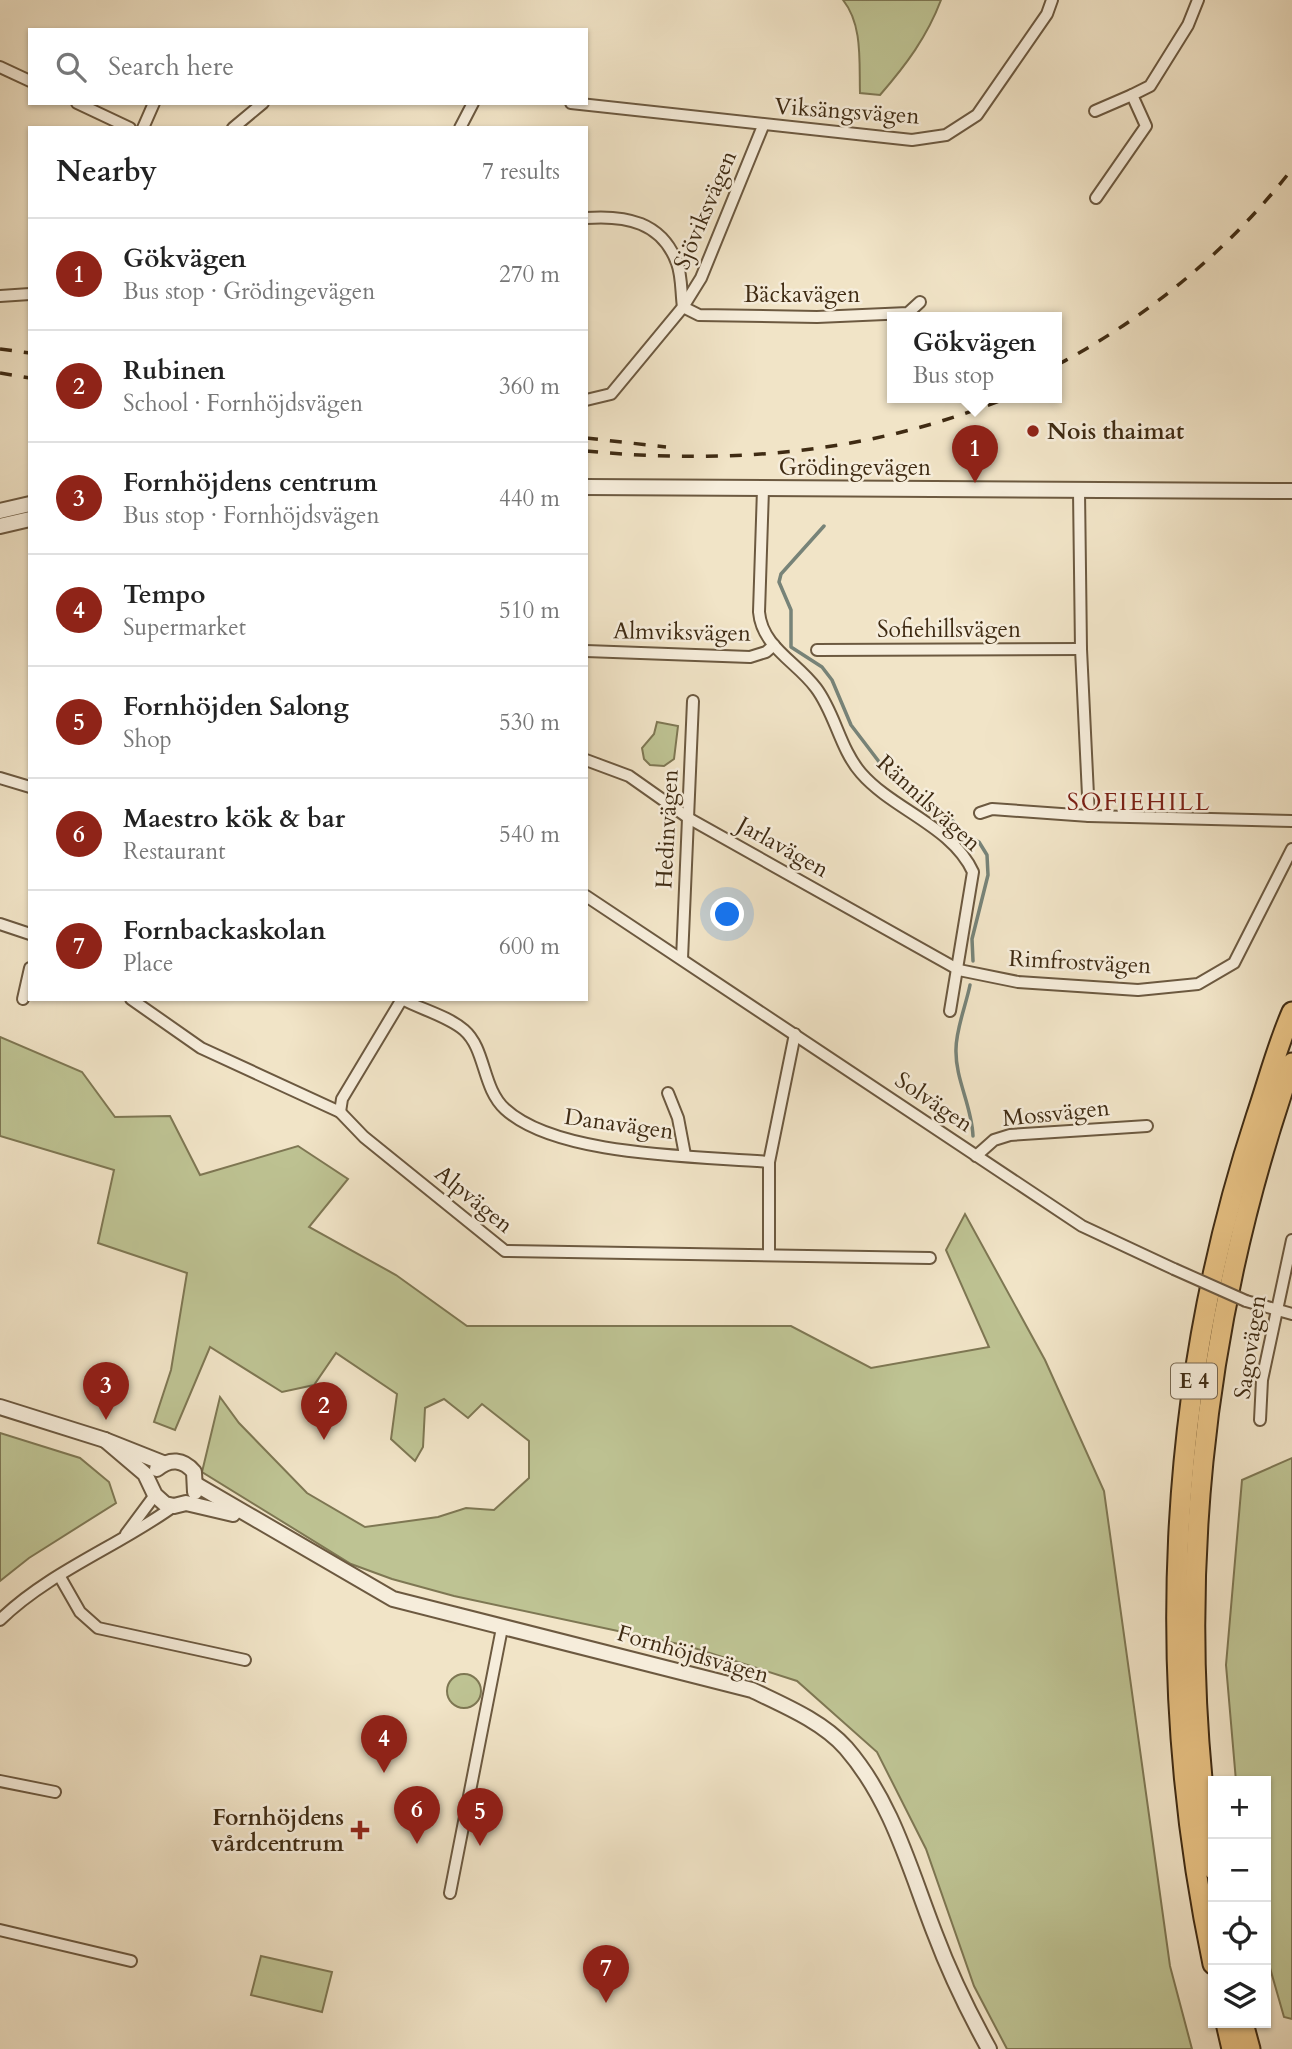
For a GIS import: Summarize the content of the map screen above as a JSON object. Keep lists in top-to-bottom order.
{
  "streets": {
    "highway": ["E 4"],
    "street": [
      "Viksängsvägen",
      "Sjöviksvägen",
      "Bäckavägen",
      "Grödingevägen",
      "Sofiehillsvägen",
      "Almviksvägen",
      "Rännilsvägen",
      "Hedinvägen",
      "Jarlavägen",
      "Rimfrostvägen",
      "Solvägen",
      "Mossvägen",
      "Danavägen",
      "Alpvägen",
      "Sagovägen",
      "Fornhöjdsvägen"
    ]
  },
  "crossings": [
    ["Viksängsvägen", "Sjöviksvägen"],
    ["Sjöviksvägen", "Bäckavägen"],
    ["Grödingevägen", "Rännilsvägen"],
    ["Almviksvägen", "Rännilsvägen"],
    ["Rännilsvägen", "Jarlavägen"],
    ["Rännilsvägen", "Rimfrostvägen"],
    ["Hedinvägen", "Jarlavägen"],
    ["Hedinvägen", "Solvägen"],
    ["Jarlavägen", "Rimfrostvägen"],
    ["Solvägen", "Mossvägen"],
    ["Solvägen", "Sagovägen"]
  ],
  "districts": ["SOFIEHILL"],
  "places": {
    "other": ["Nois thaimat"],
    "health": ["Fornhöjdens vårdcentrum"]
  },
  "page": {
    "search": "Search here",
    "heading": ["Nearby", "7 results"],
    "list": [
      {
        "mark": "1",
        "name": "Gökvägen",
        "note": "Bus stop · Grödingevägen",
        "value": "270 m"
      },
      {
        "mark": "2",
        "name": "Rubinen",
        "note": "School · Fornhöjdsvägen",
        "value": "360 m"
      },
      {
        "mark": "3",
        "name": "Fornhöjdens centrum",
        "note": "Bus stop · Fornhöjdsvägen",
        "value": "440 m"
      },
      {
        "mark": "4",
        "name": "Tempo",
        "note": "Supermarket",
        "value": "510 m"
      },
      {
        "mark": "5",
        "name": "Fornhöjden Salong",
        "note": "Shop",
        "value": "530 m"
      },
      {
        "mark": "6",
        "name": "Maestro kök & bar",
        "note": "Restaurant",
        "value": "540 m"
      },
      {
        "mark": "7",
        "name": "Fornbackaskolan",
        "note": "Place",
        "value": "600 m"
      }
    ],
    "popup": ["Gökvägen", "Bus stop"],
    "pins": [
      "1",
      "3",
      "2",
      "4",
      "6",
      "5",
      "7"
    ],
    "map_buttons": ["+", "−"]
  }
}
